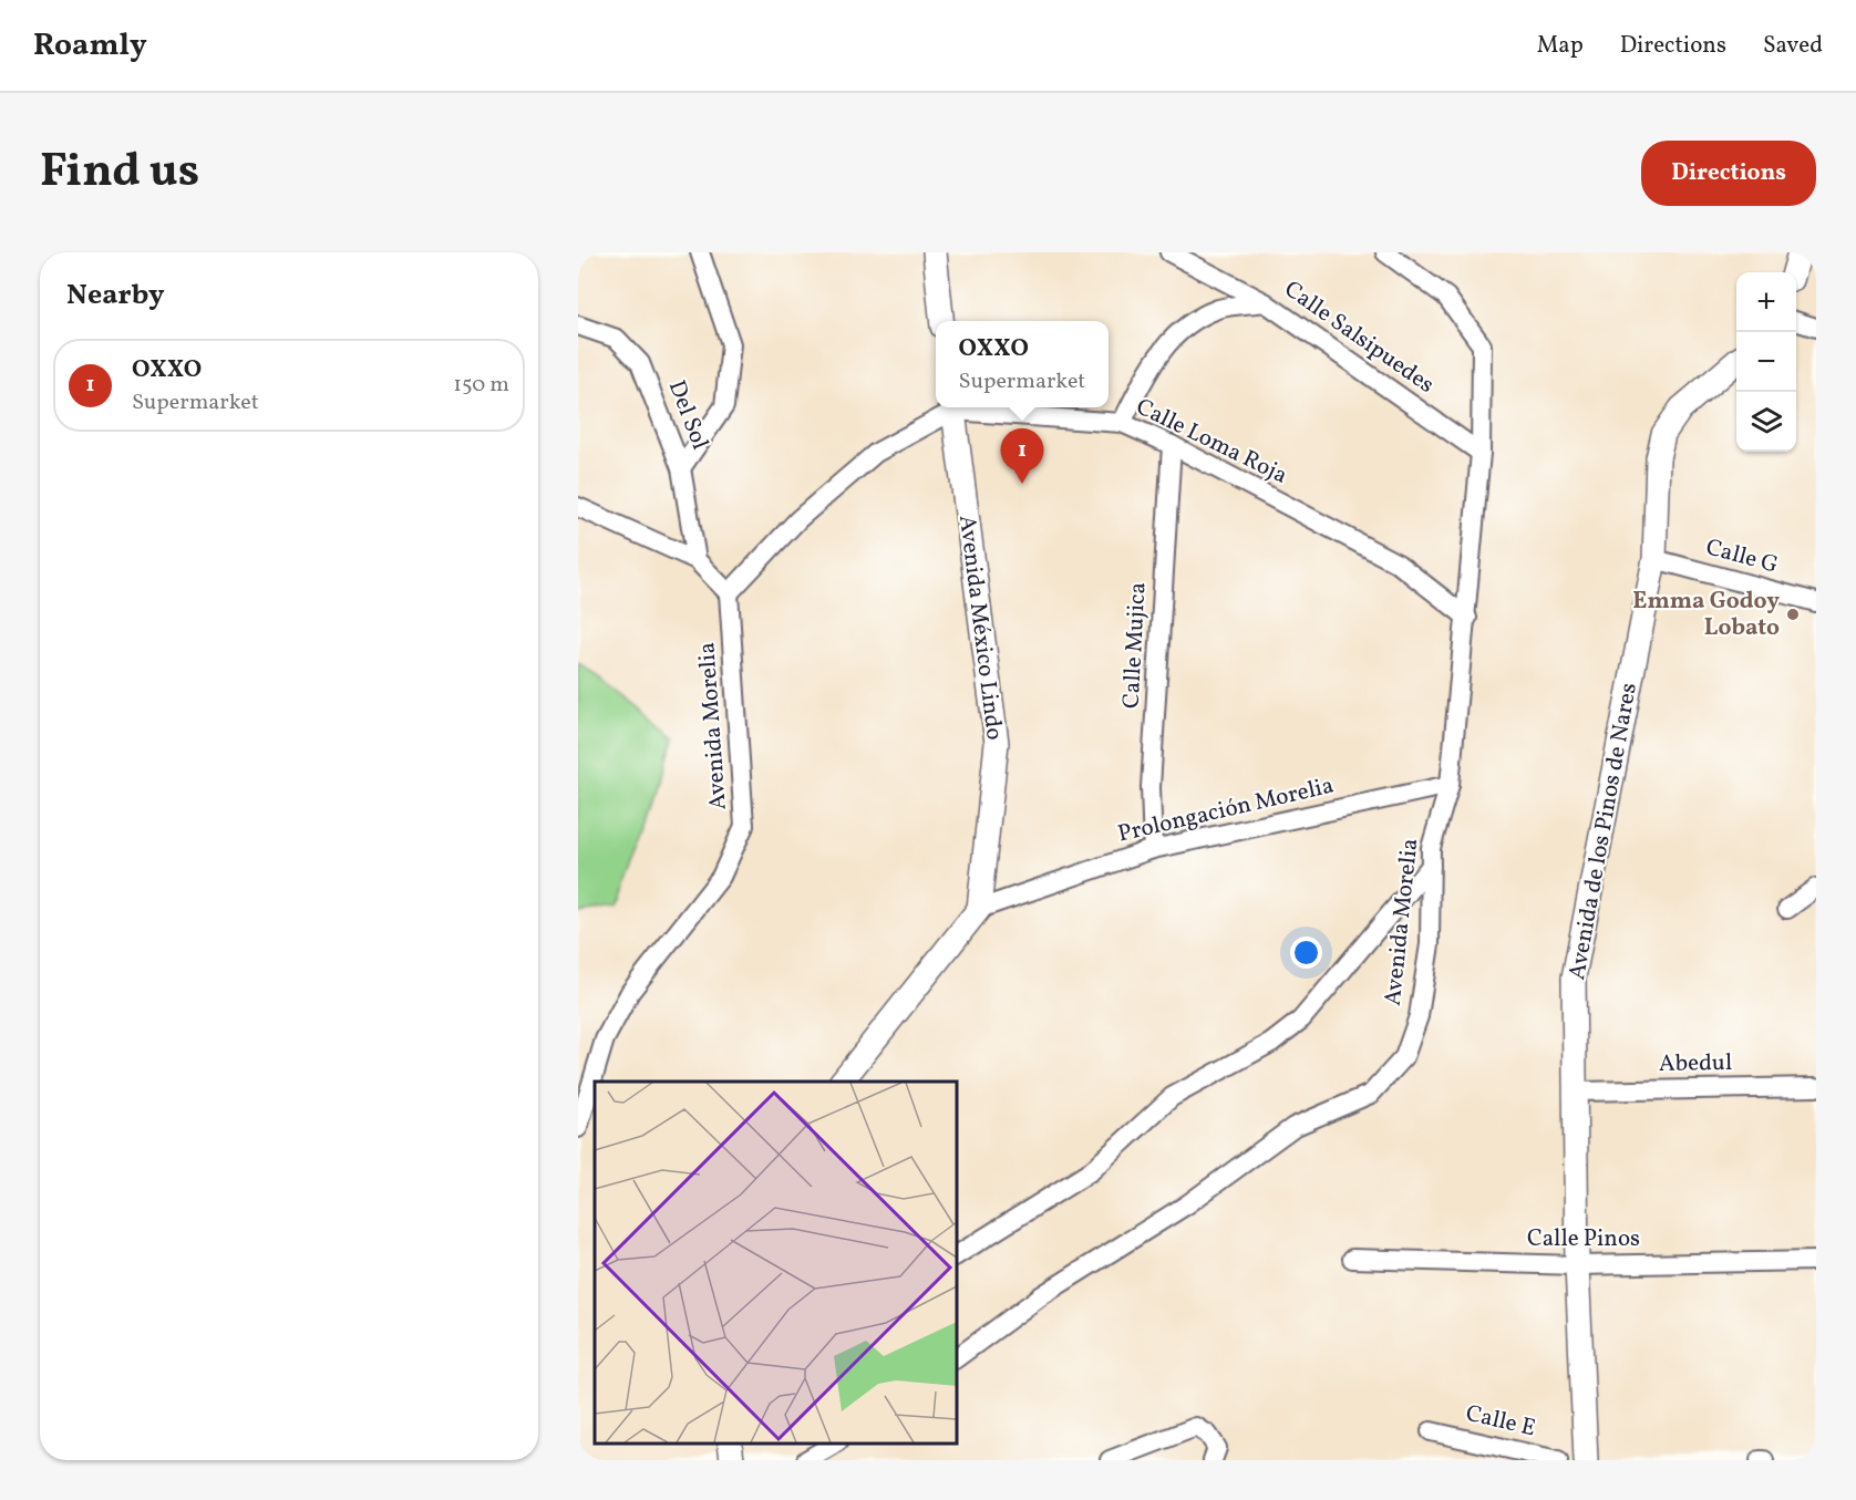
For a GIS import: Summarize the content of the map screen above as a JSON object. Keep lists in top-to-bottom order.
{
  "streets": {
    "street": [
      "Calle Salsipuedes",
      "Del Sol",
      "Calle Loma Roja",
      "Calle G",
      "Avenida México Lindo",
      "Calle Mujica",
      "Avenida Morelia",
      "Prolongación Morelia",
      "Avenida de los Pinos de Nares",
      "Abedul",
      "Calle Pinos",
      "Calle E"
    ]
  },
  "crossings": [
    ["Calle Salsipuedes", "Avenida Morelia"],
    ["Calle Loma Roja", "Calle Mujica"],
    ["Calle Loma Roja", "Avenida Morelia"],
    ["Calle G", "Avenida de los Pinos de Nares"],
    ["Avenida México Lindo", "Prolongación Morelia"],
    ["Calle Mujica", "Prolongación Morelia"],
    ["Avenida Morelia", "Prolongación Morelia"],
    ["Avenida de los Pinos de Nares", "Abedul"],
    ["Avenida de los Pinos de Nares", "Calle Pinos"]
  ],
  "places": ["Emma Godoy Lobato"],
  "page": {
    "header": "Roamly",
    "nav": ["Map", "Directions", "Saved"],
    "title": "Find us",
    "buttons": "Directions",
    "heading": "Nearby",
    "map_buttons": ["+", "−"],
    "popup": ["OXXO", "Supermarket"],
    "list": [
      {
        "mark": "1",
        "name": "OXXO",
        "note": "Supermarket",
        "value": "150 m"
      }
    ],
    "pins": "1"
  }
}
